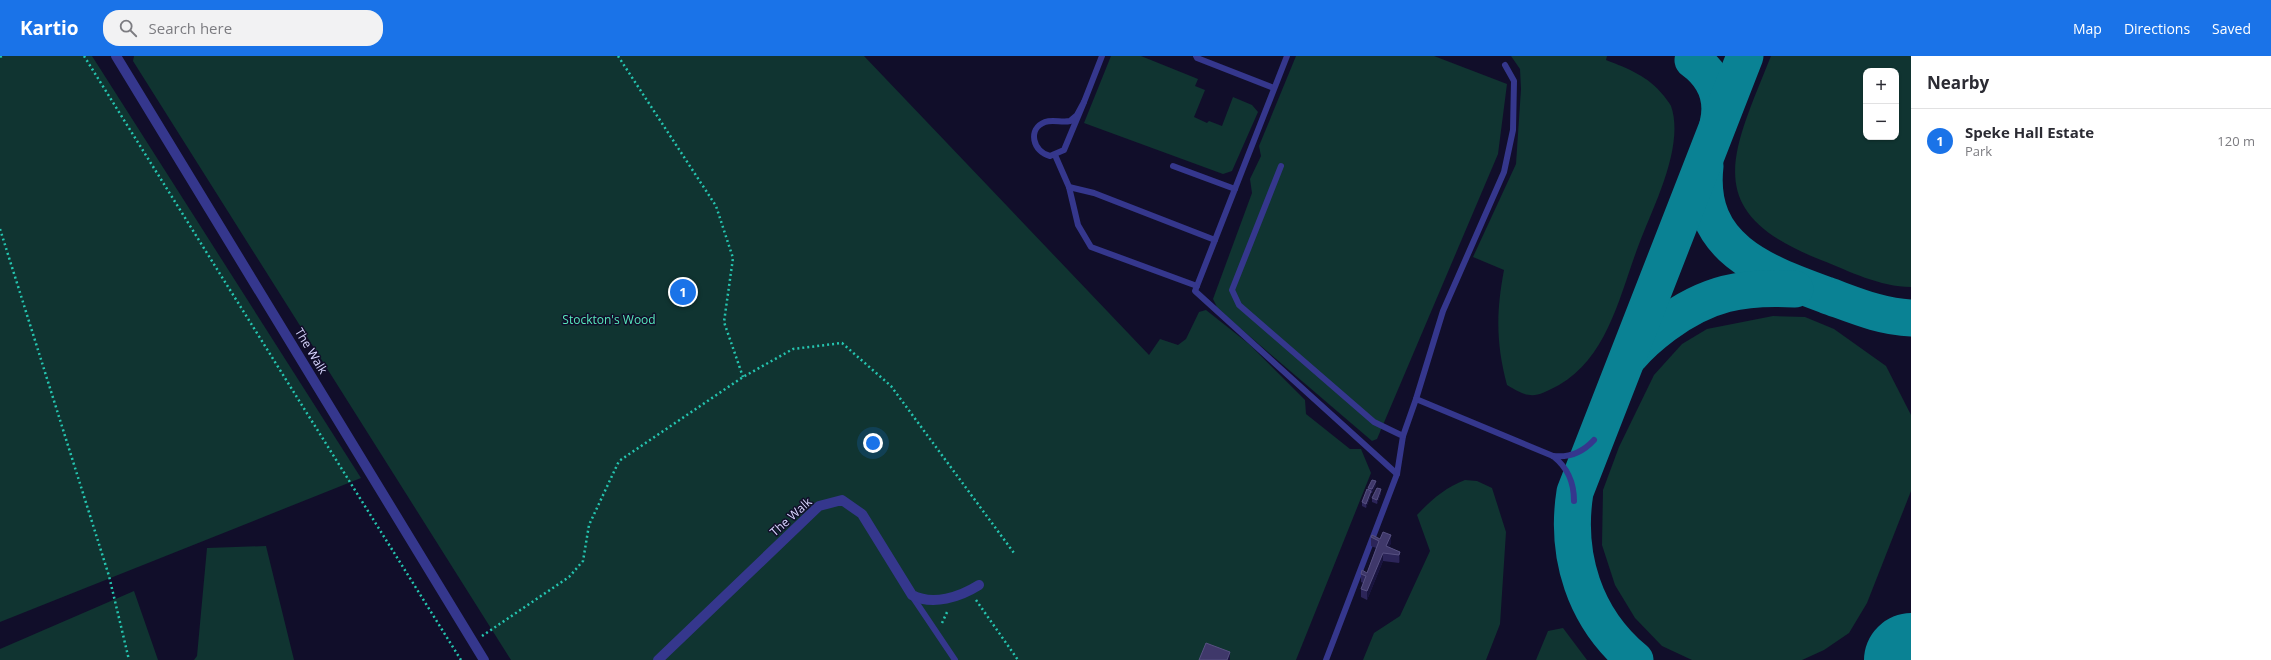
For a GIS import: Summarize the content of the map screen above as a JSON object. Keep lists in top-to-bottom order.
{
  "streets": {
    "street": ["The Walk"]
  },
  "parks": ["Stockton's Wood"],
  "page": {
    "header": "Kartio",
    "search": "Search here",
    "nav": ["Map", "Directions", "Saved"],
    "heading": "Nearby",
    "map_buttons": ["+", "−"],
    "list": [
      {
        "mark": "1",
        "name": "Speke Hall Estate",
        "note": "Park",
        "value": "120 m"
      }
    ],
    "pins": "1"
  }
}
